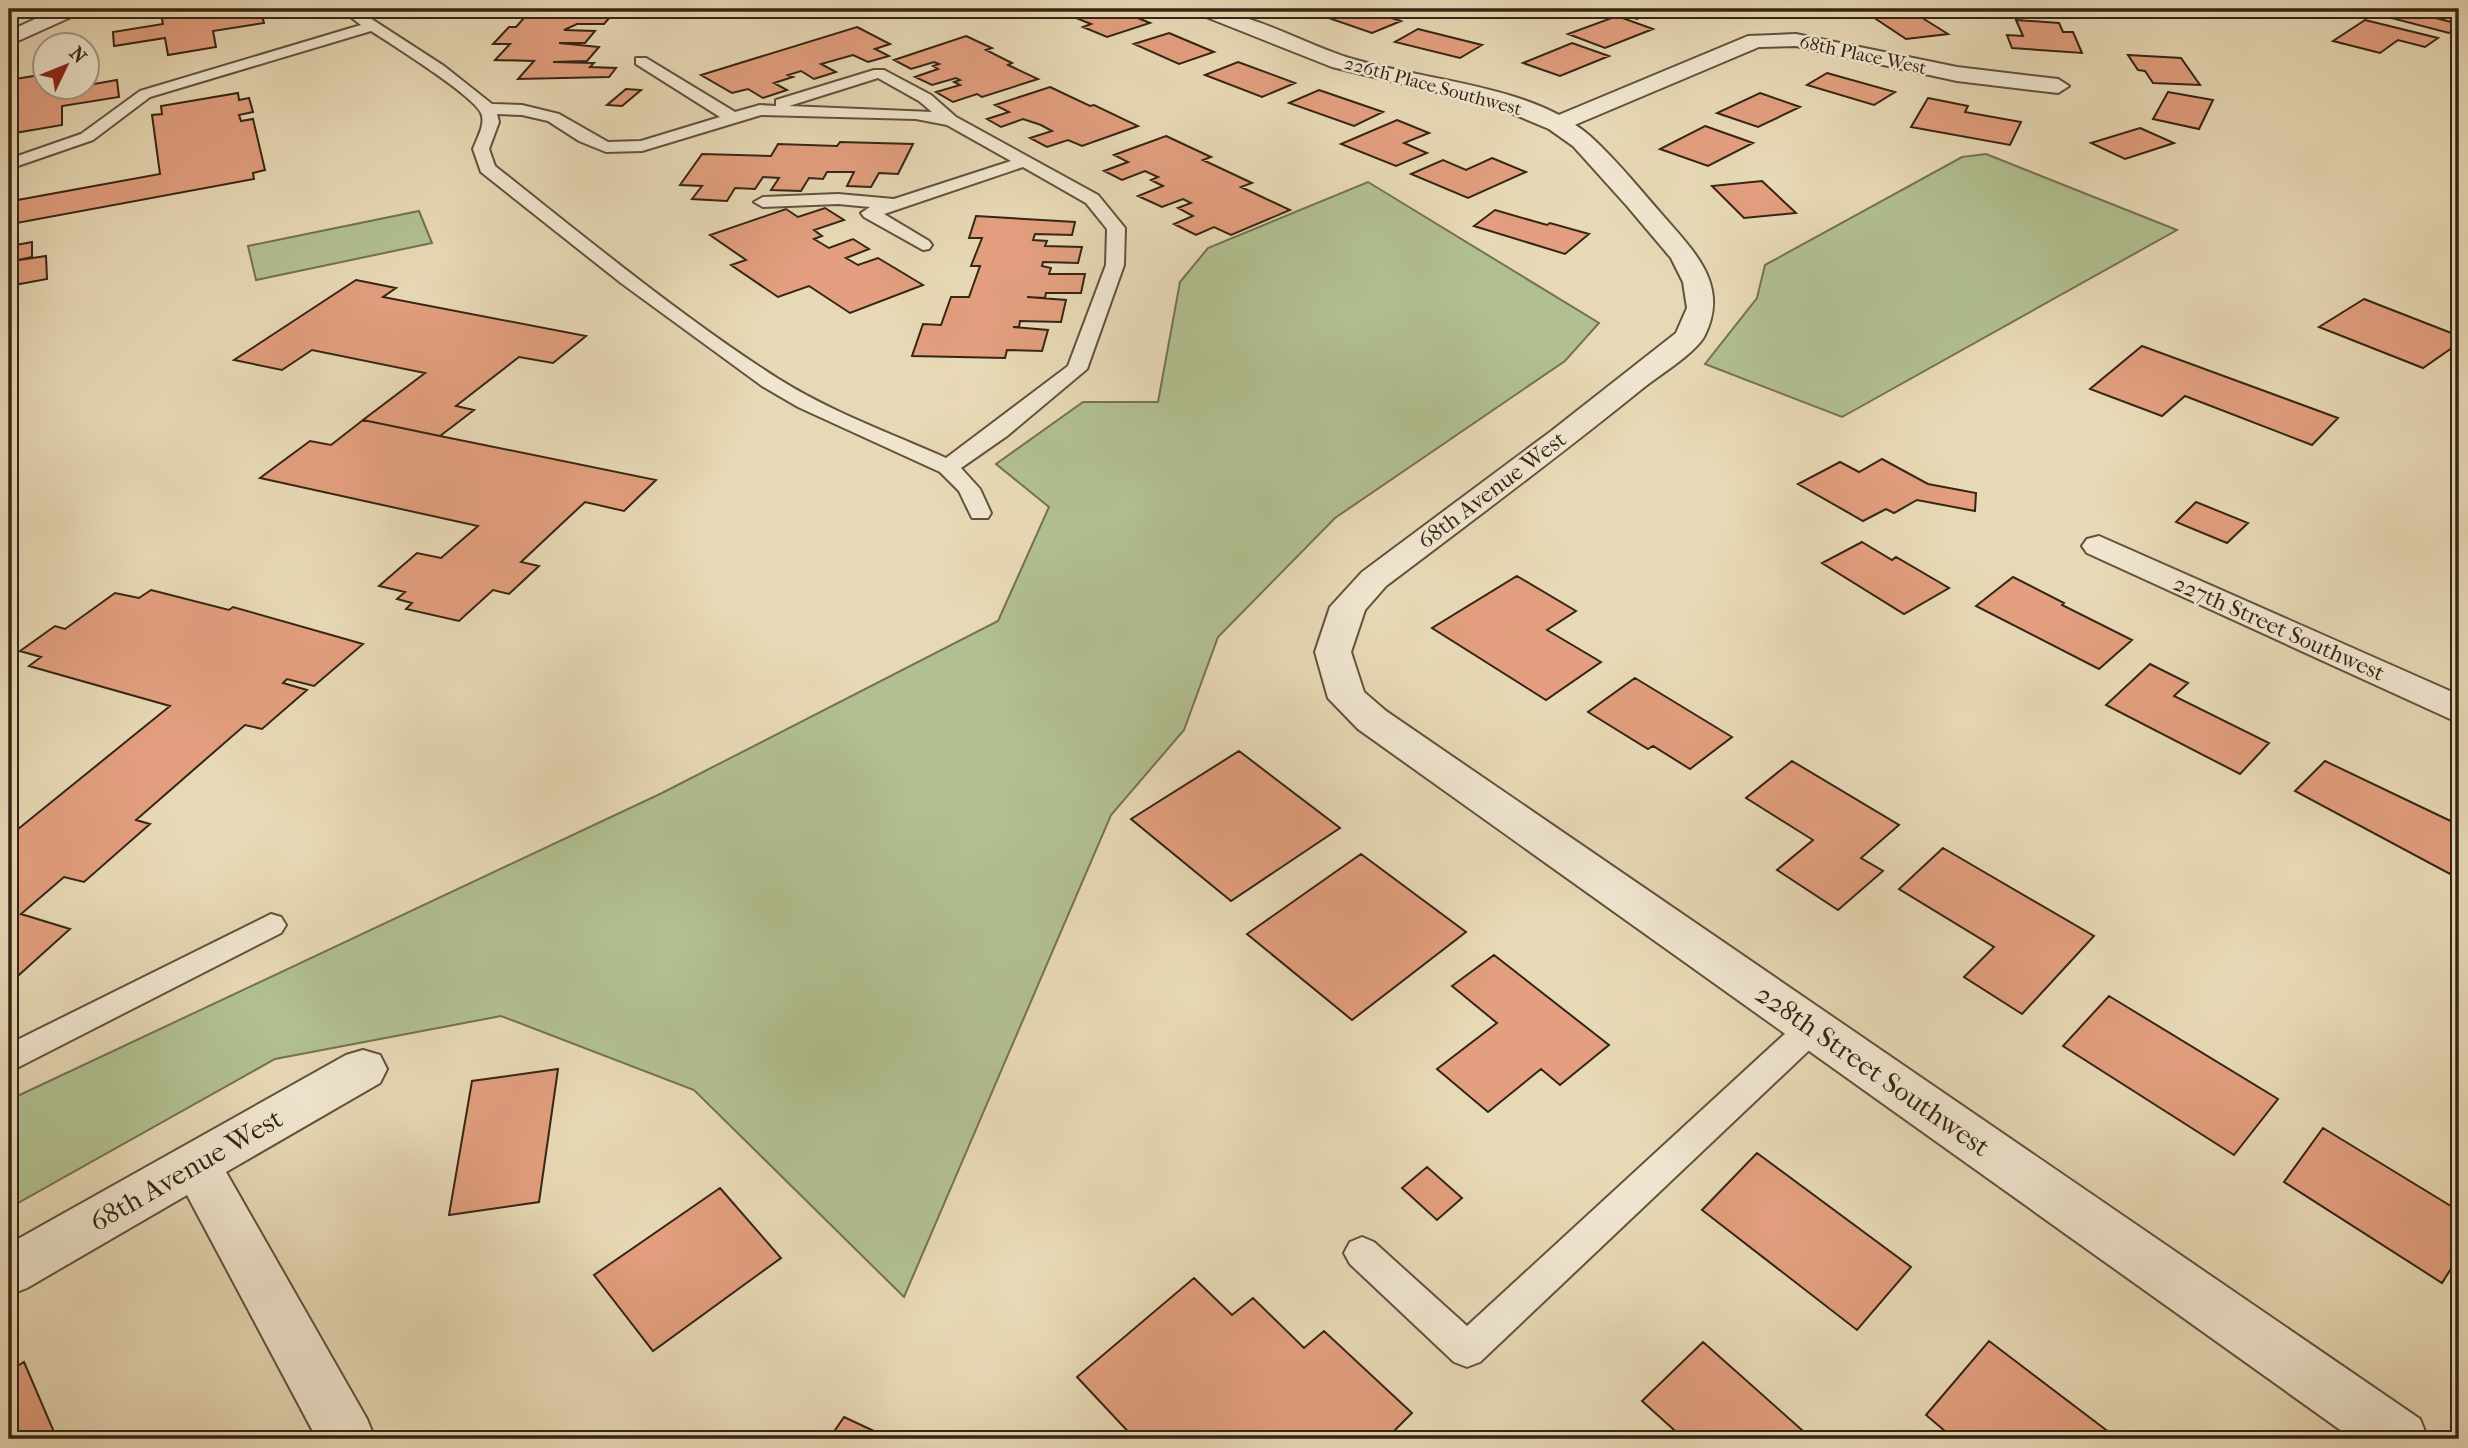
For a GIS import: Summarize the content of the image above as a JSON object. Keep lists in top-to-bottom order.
{
  "streets": {
    "street": [
      "68th Place West",
      "226th Place Southwest",
      "68th Avenue West",
      "227th Street Southwest",
      "228th Street Southwest"
    ]
  },
  "crossings": [
    ["68th Place West", "226th Place Southwest"],
    ["226th Place Southwest", "68th Avenue West"],
    ["68th Avenue West", "228th Street Southwest"]
  ],
  "north": "top right"
}
